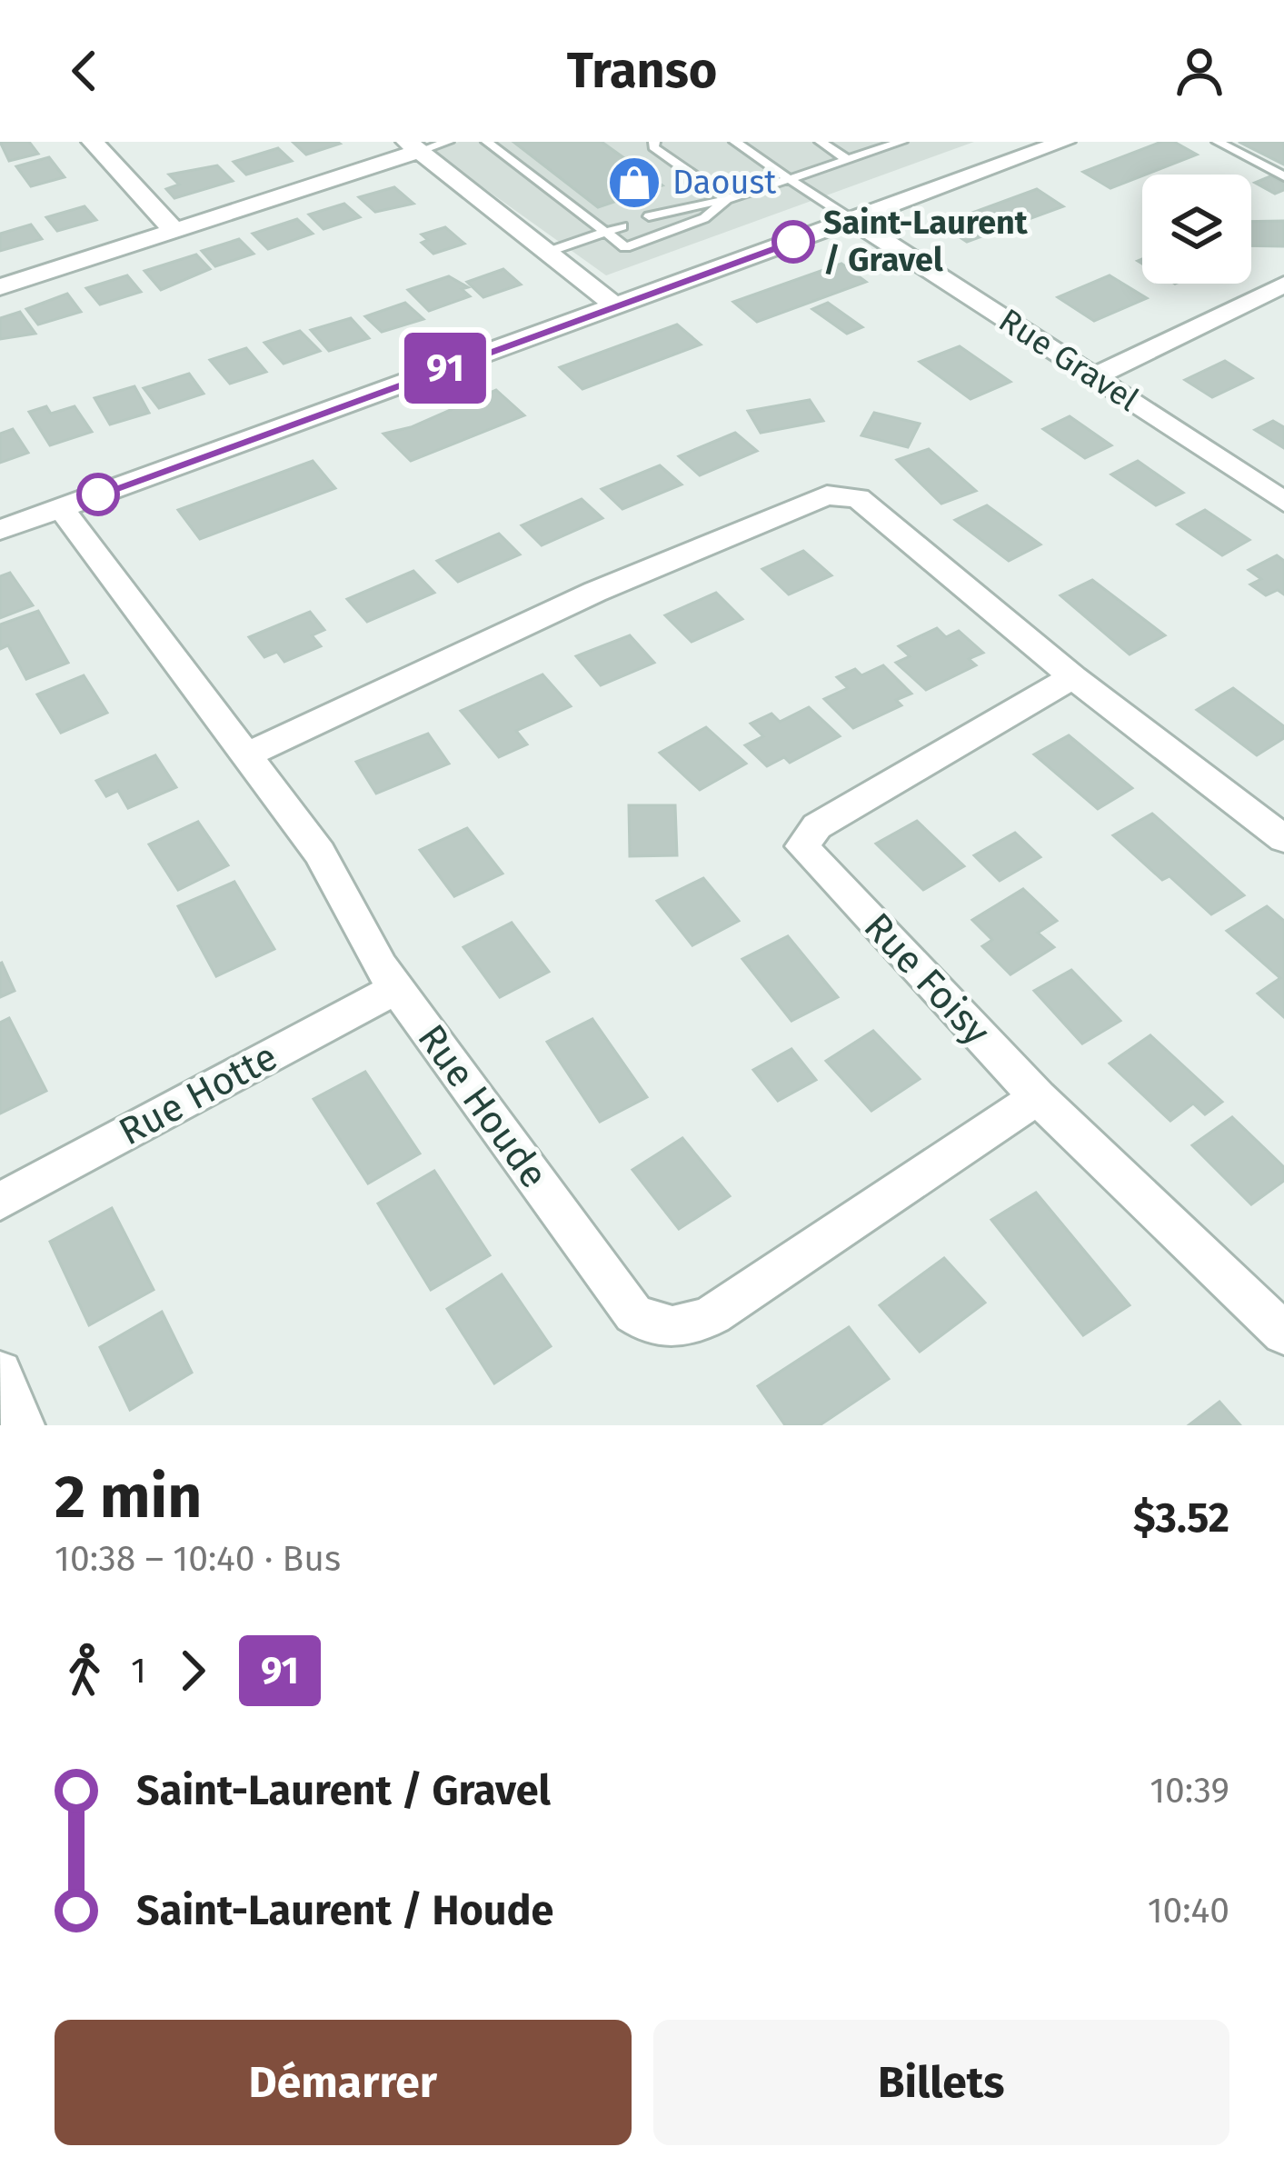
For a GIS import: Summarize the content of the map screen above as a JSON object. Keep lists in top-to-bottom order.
{
  "streets": {
    "street": [
      "Rue Gravel",
      "Rue Foisy",
      "Rue Hotte",
      "Rue Houde"
    ]
  },
  "crossings": [
    ["Rue Foisy", "Rue Houde"],
    ["Rue Hotte", "Rue Houde"]
  ],
  "places": {
    "shop": ["Daoust"],
    "other": ["Saint-Laurent / Gravel"]
  },
  "lines": ["bus line 91"],
  "page": {
    "header": "Transo",
    "on_map": "91",
    "heading": ["2 min", "10:38 – 10:40 · Bus", "$3.52"],
    "legs": ["1", "91"],
    "list": [
      {
        "name": "Saint-Laurent / Gravel",
        "value": "10:39"
      },
      {
        "name": "Saint-Laurent / Houde",
        "value": "10:40"
      }
    ],
    "buttons": ["Démarrer", "Billets"]
  }
}
